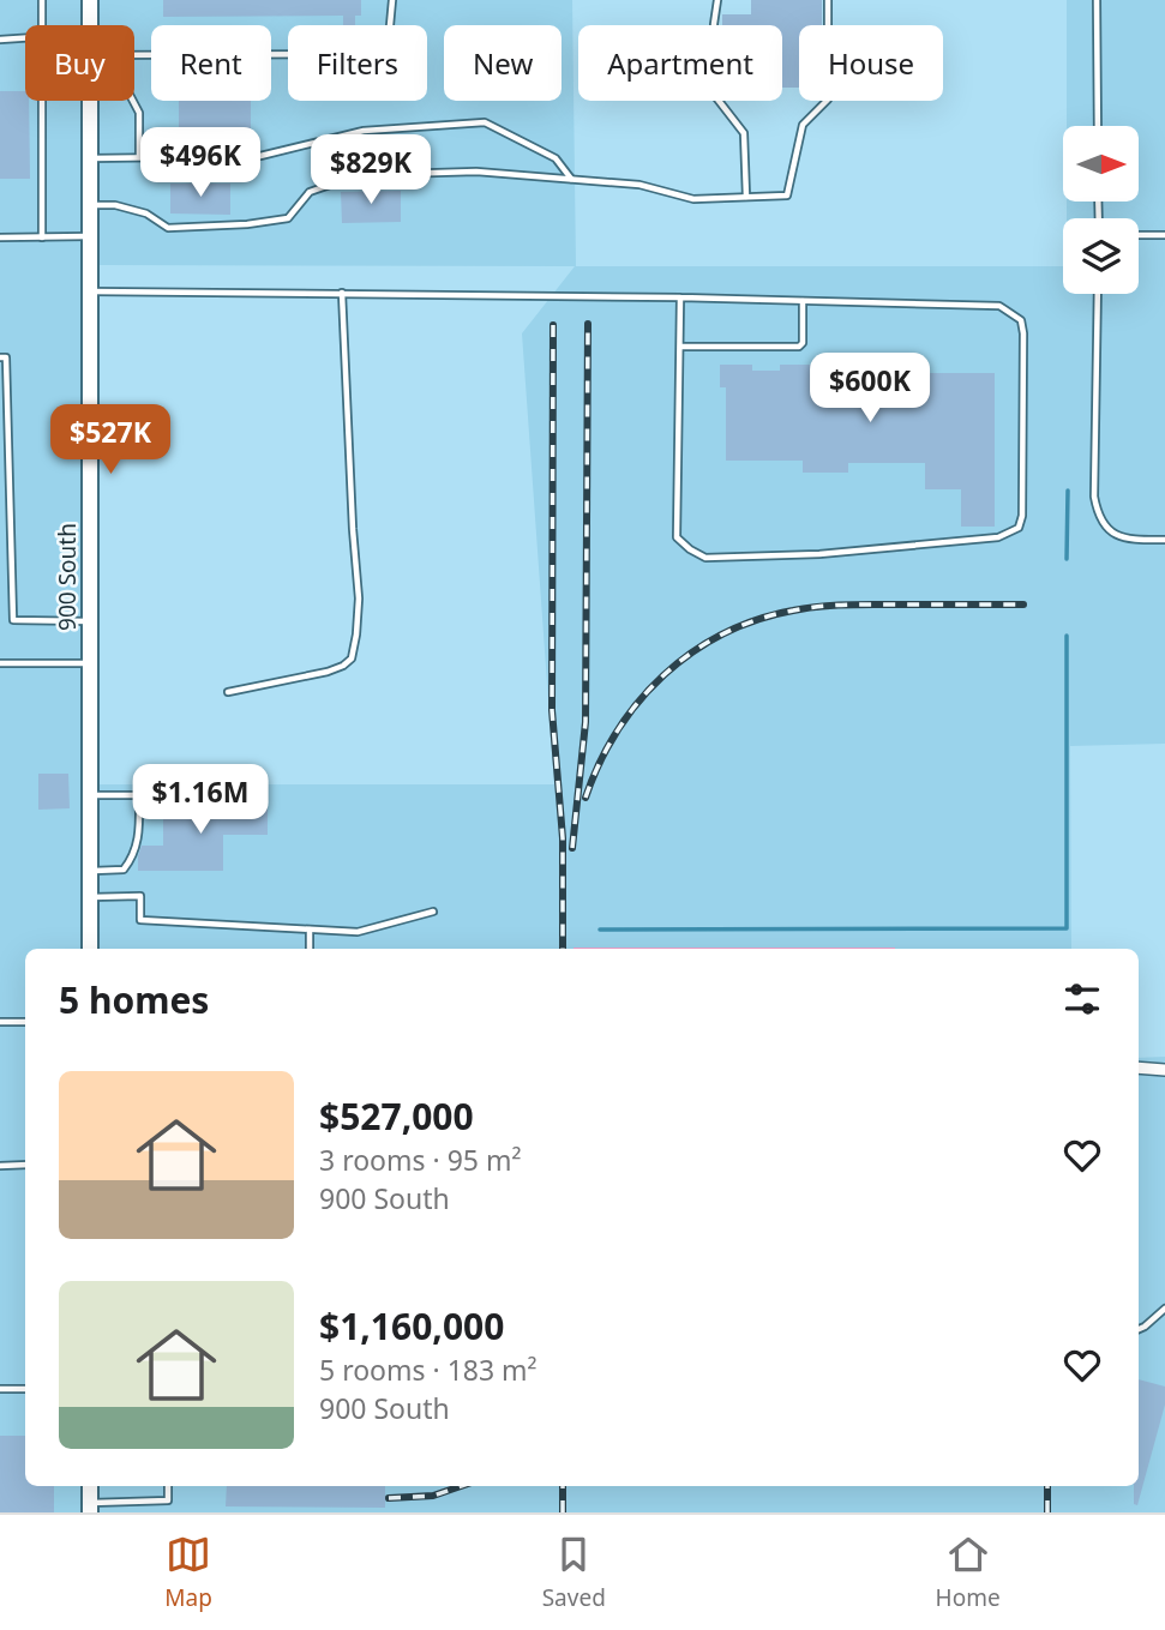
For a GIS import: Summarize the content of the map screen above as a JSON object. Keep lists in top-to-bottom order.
{
  "streets": {
    "street": ["900 South"]
  },
  "north": "right",
  "page": {
    "chip": [
      "Buy",
      "Rent",
      "Filters",
      "New",
      "Apartment",
      "House"
    ],
    "price": [
      "$496K",
      "$829K",
      "$600K",
      "$527K",
      "$1.16M"
    ],
    "heading": "5 homes",
    "list": [
      {
        "name": "$527,000",
        "note": "3 rooms · 95 m² · 900 South"
      },
      {
        "name": "$1,160,000",
        "note": "5 rooms · 183 m² · 900 South"
      }
    ],
    "tabs": ["Map", "Saved", "Home"]
  }
}
